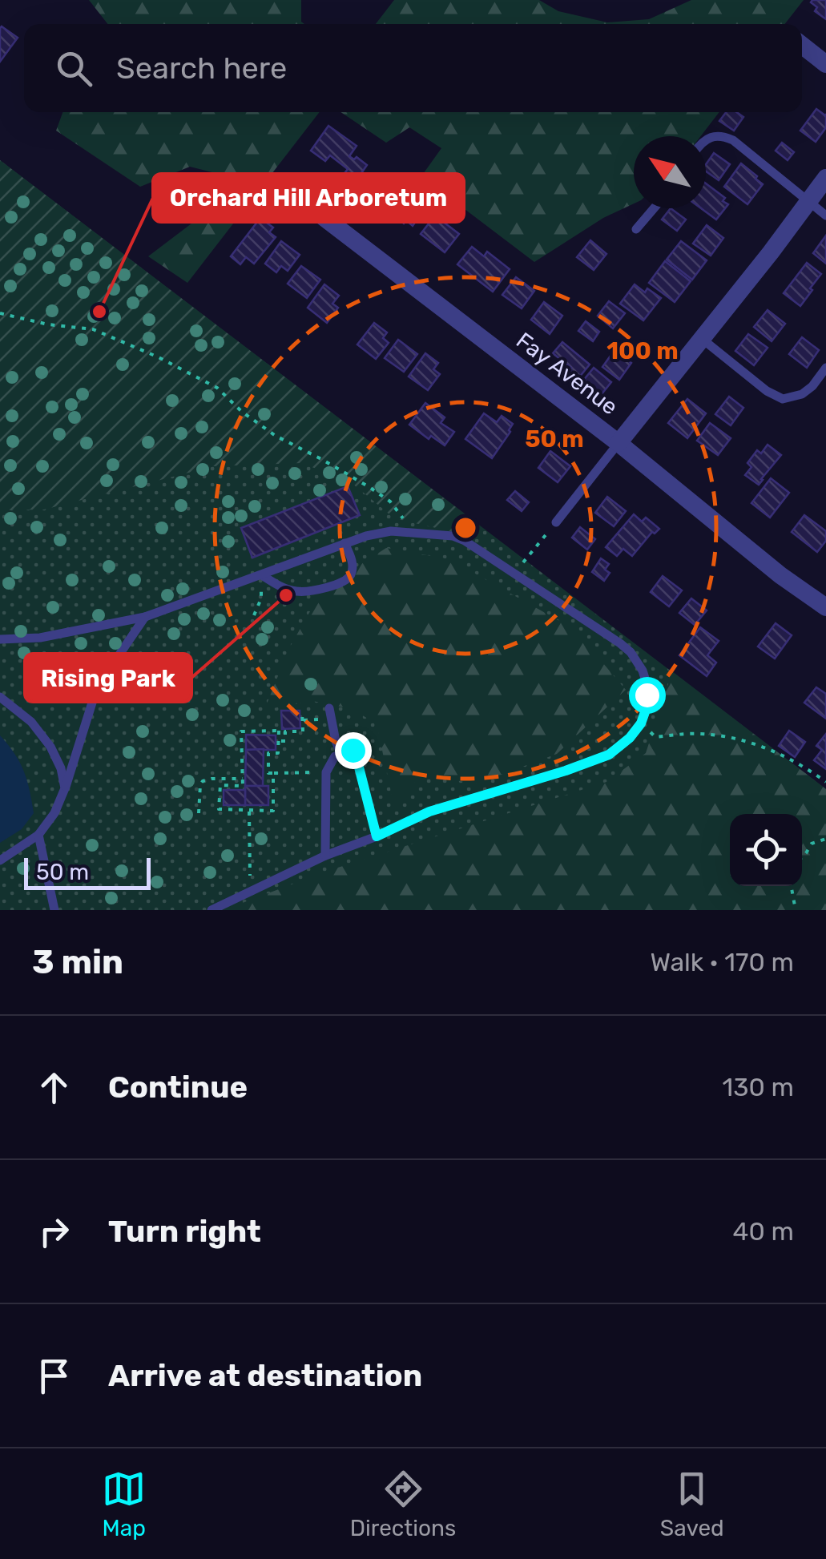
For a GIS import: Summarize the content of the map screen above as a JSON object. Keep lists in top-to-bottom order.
{
  "streets": {
    "street": ["Fay Avenue"]
  },
  "places": ["Orchard Hill Arboretum", "Rising Park"],
  "scale_bar": "50 m",
  "north": "top left",
  "page": {
    "search": "Search here",
    "scale": "50 m",
    "heading": ["3 min", "Walk · 170 m"],
    "list": [
      ["Continue", "130 m"],
      ["Turn right", "40 m"],
      "Arrive at destination"
    ],
    "nav": ["Map", "Directions", "Saved"]
  },
  "rings": ["100 m", "50 m"]
}
